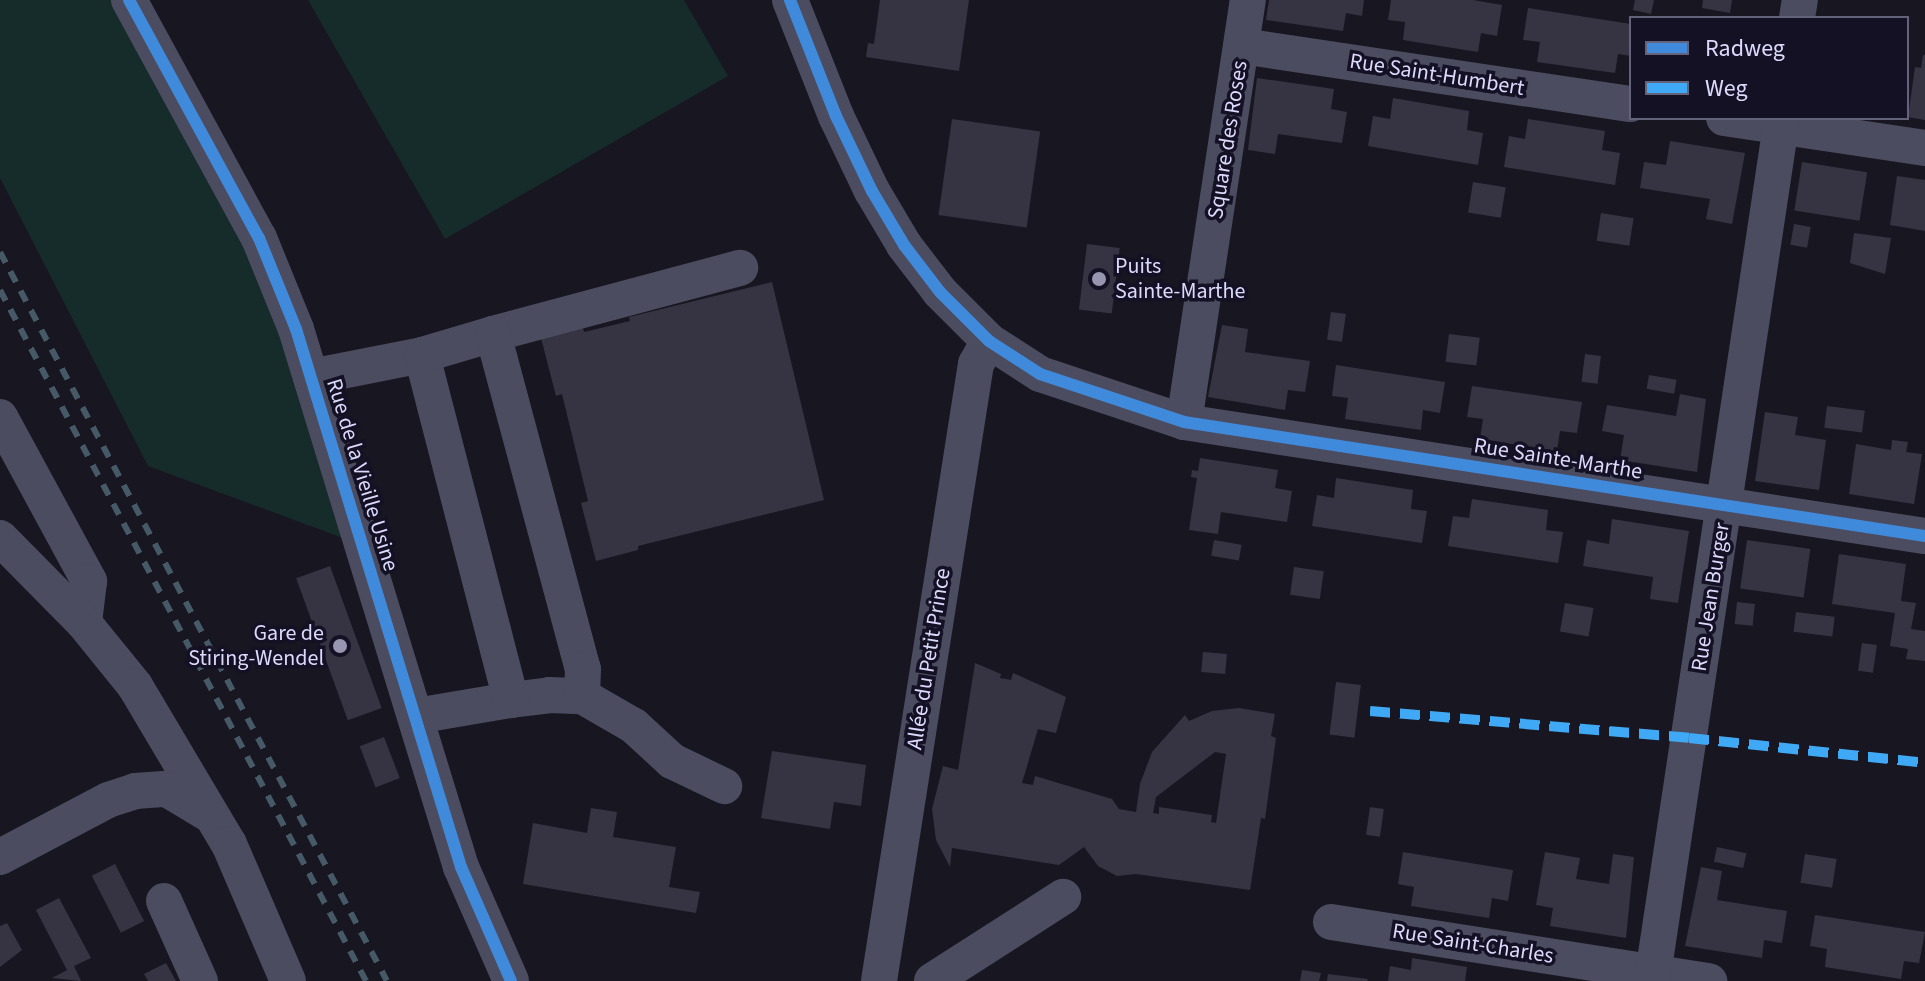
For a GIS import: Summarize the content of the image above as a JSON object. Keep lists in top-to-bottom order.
{
  "streets": {
    "street": [
      "Rue Saint-Humbert",
      "Square des Roses",
      "Rue Sainte-Marthe",
      "Rue de la Vieille Usine",
      "Rue Jean Burger",
      "Allée du Petit Prince",
      "Rue Saint-Charles"
    ]
  },
  "crossings": [
    ["Rue Saint-Humbert", "Square des Roses"],
    ["Square des Roses", "Rue Sainte-Marthe"],
    ["Rue Sainte-Marthe", "Rue Jean Burger"],
    ["Rue Sainte-Marthe", "Allée du Petit Prince"],
    ["Rue Jean Burger", "Rue Saint-Charles"]
  ],
  "places": ["Puits Sainte-Marthe", "Gare de Stiring-Wendel"],
  "legend": ["Radweg", "Weg"]
}
